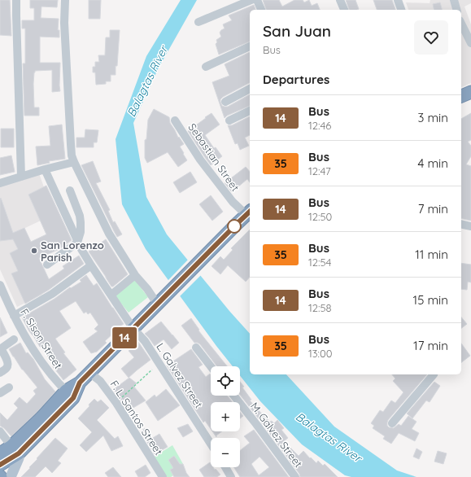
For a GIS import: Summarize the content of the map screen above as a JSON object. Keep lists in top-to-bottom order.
{
  "streets": {
    "street": [
      "Sebastian Street",
      "F. Sison Street",
      "L. Galvez Street",
      "F. L. Santos Street",
      "M. Galvez Street"
    ]
  },
  "water": ["Balagtas River"],
  "places": ["San Lorenzo Parish"],
  "lines": ["bus line 14"],
  "page": {
    "on_map": "14",
    "heading": [
      ["San Juan", "Bus"],
      "Departures"
    ],
    "list": [
      {
        "mark": "14",
        "name": "Bus",
        "note": "12:46",
        "value": "3 min"
      },
      {
        "mark": "35",
        "name": "Bus",
        "note": "12:47",
        "value": "4 min"
      },
      {
        "mark": "14",
        "name": "Bus",
        "note": "12:50",
        "value": "7 min"
      },
      {
        "mark": "35",
        "name": "Bus",
        "note": "12:54",
        "value": "11 min"
      },
      {
        "mark": "14",
        "name": "Bus",
        "note": "12:58",
        "value": "15 min"
      },
      {
        "mark": "35",
        "name": "Bus",
        "note": "13:00",
        "value": "17 min"
      }
    ],
    "map_buttons": ["+", "−"]
  }
}
